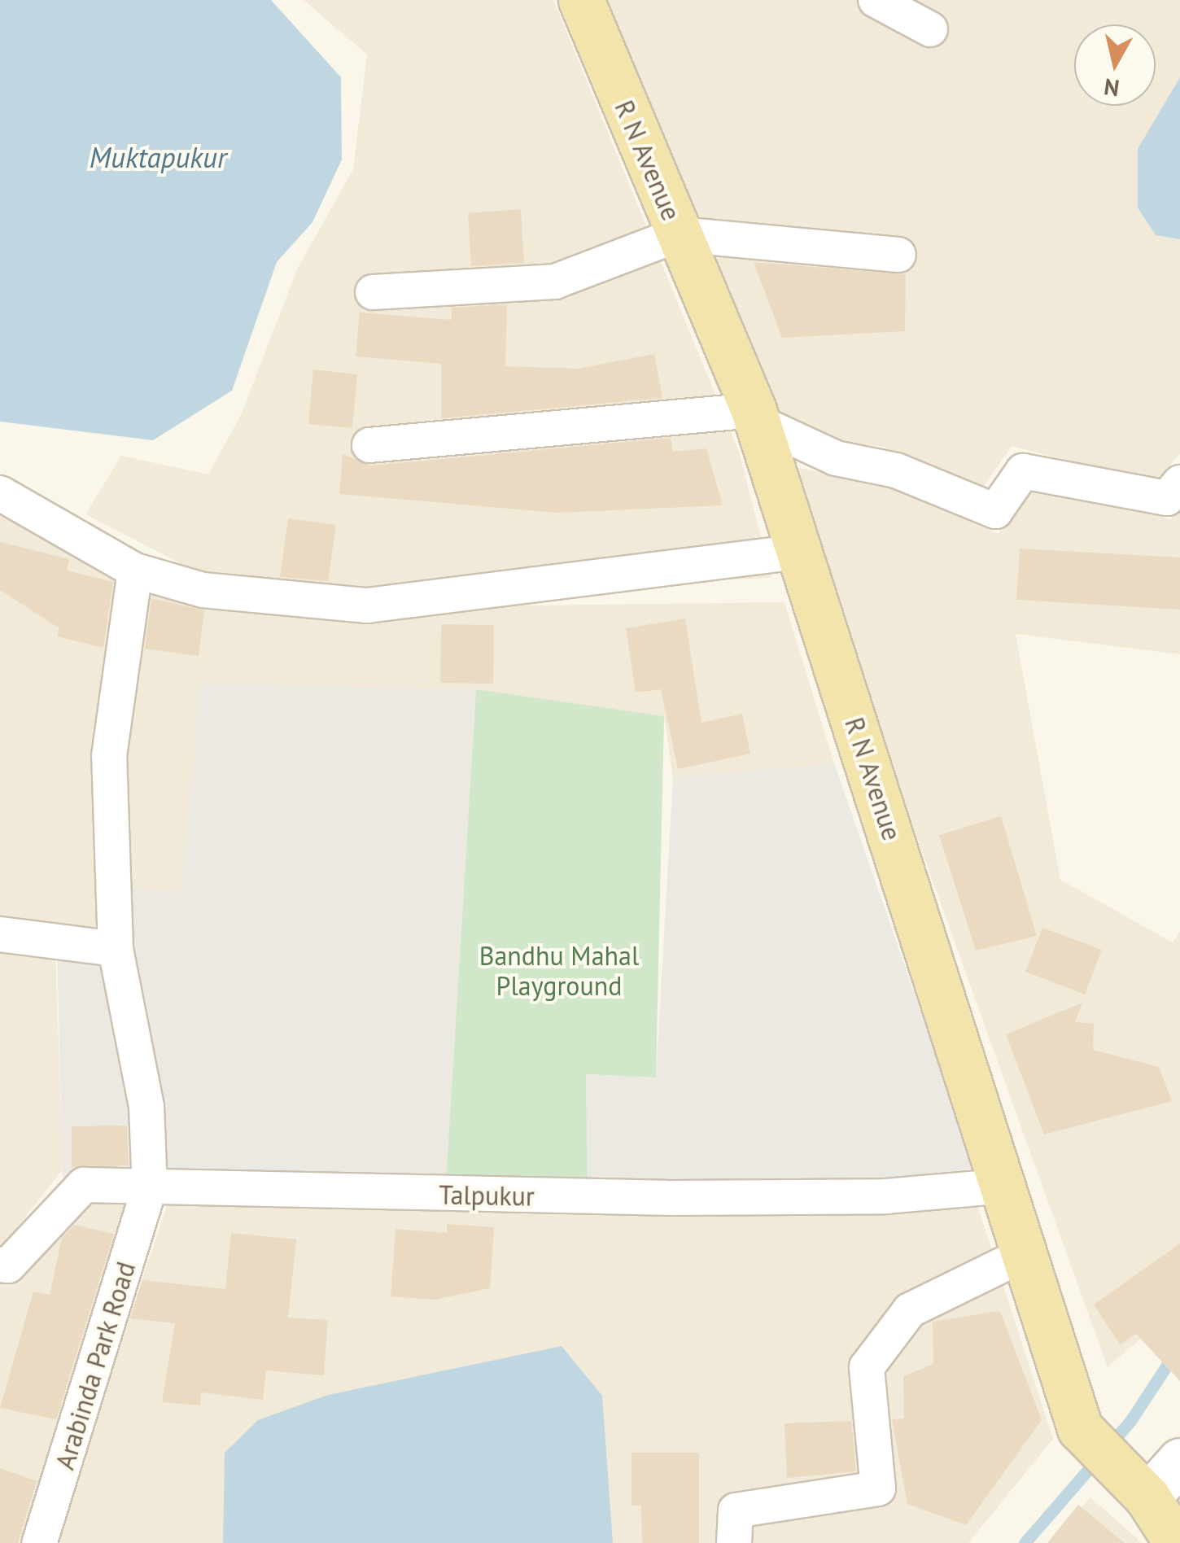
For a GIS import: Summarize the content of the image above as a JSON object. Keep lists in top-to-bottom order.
{
  "streets": {
    "main road": ["R N Avenue"],
    "street": ["Talpukur", "Arabinda Park Road"]
  },
  "crossings": [
    ["R N Avenue", "Talpukur"],
    ["Talpukur", "Arabinda Park Road"]
  ],
  "water": ["Muktapukur"],
  "parks": ["Bandhu Mahal Playground"],
  "north": "bottom"
}
